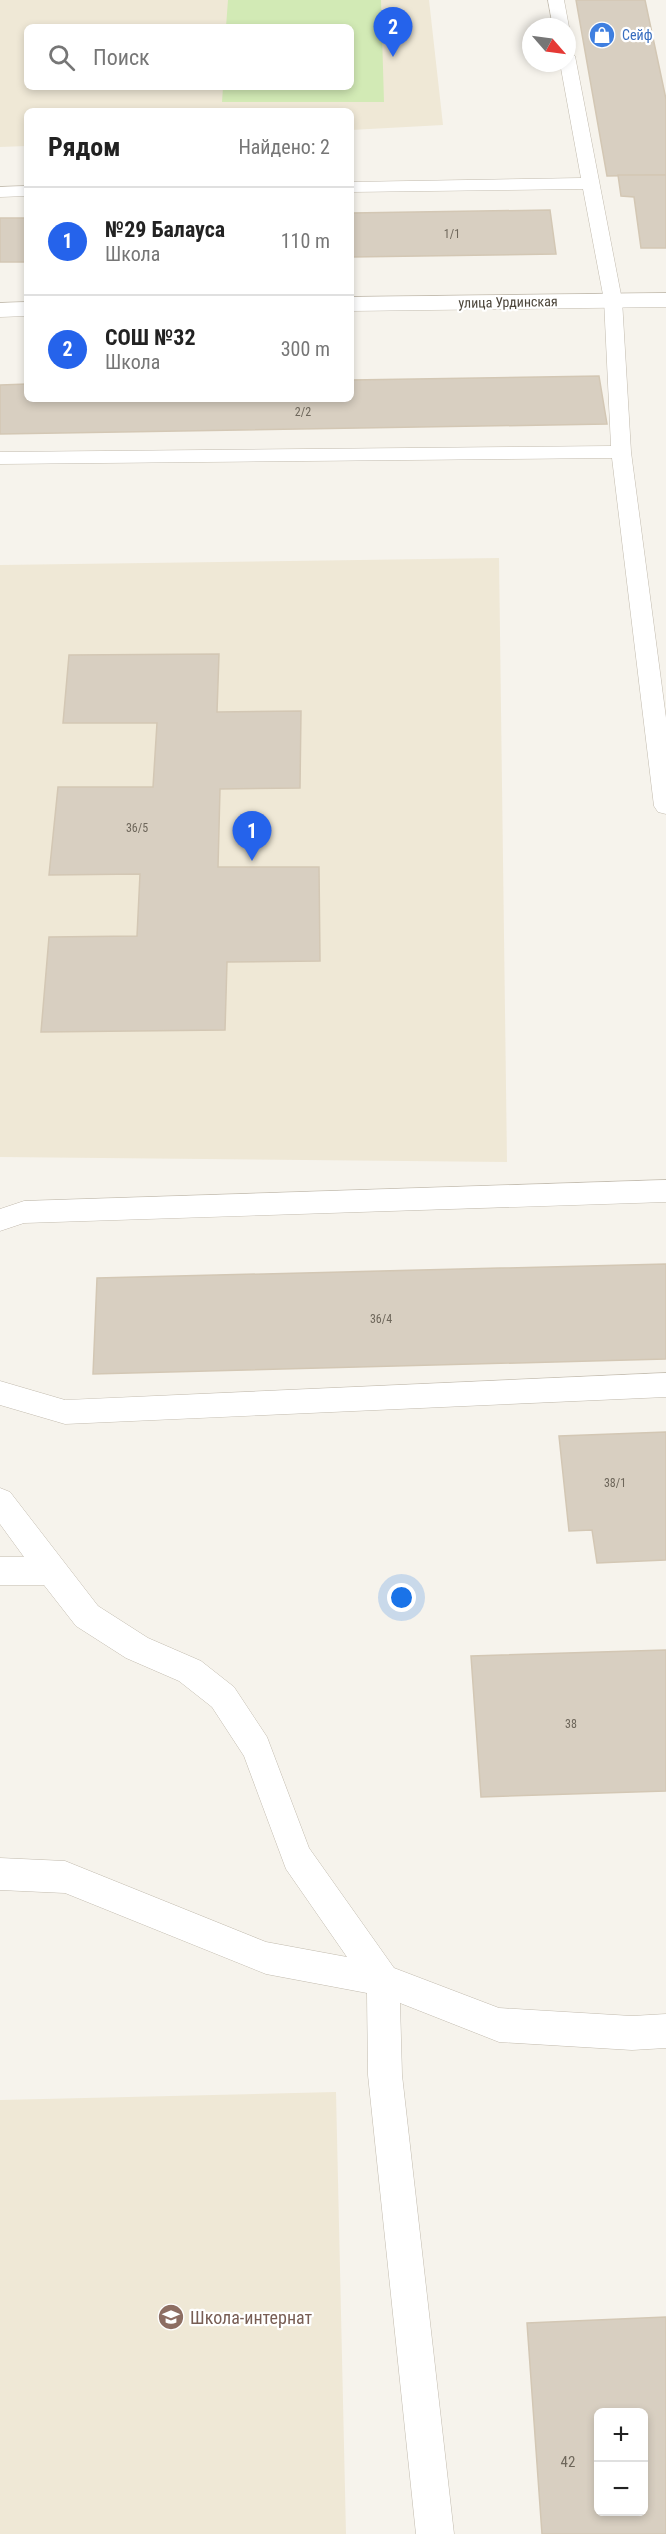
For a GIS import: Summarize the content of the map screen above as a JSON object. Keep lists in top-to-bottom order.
{
  "streets": {
    "street": ["улица Урдинская"]
  },
  "places": {
    "shop": ["Сейф"],
    "school or university": ["Школа-интернат"]
  },
  "house_numbers": [
    "1/1",
    "2/2",
    "36/5",
    "36/4",
    "38/1",
    "38",
    "42"
  ],
  "north": "bottom right",
  "page": {
    "pins": ["2", "1"],
    "search": "Поиск",
    "heading": ["Рядом", "Найдено: 2"],
    "list": [
      {
        "mark": "1",
        "name": "№29 Балауса",
        "note": "Школа",
        "value": "110 m"
      },
      {
        "mark": "2",
        "name": "СОШ №32",
        "note": "Школа",
        "value": "300 m"
      }
    ],
    "map_buttons": ["+", "−"]
  }
}
